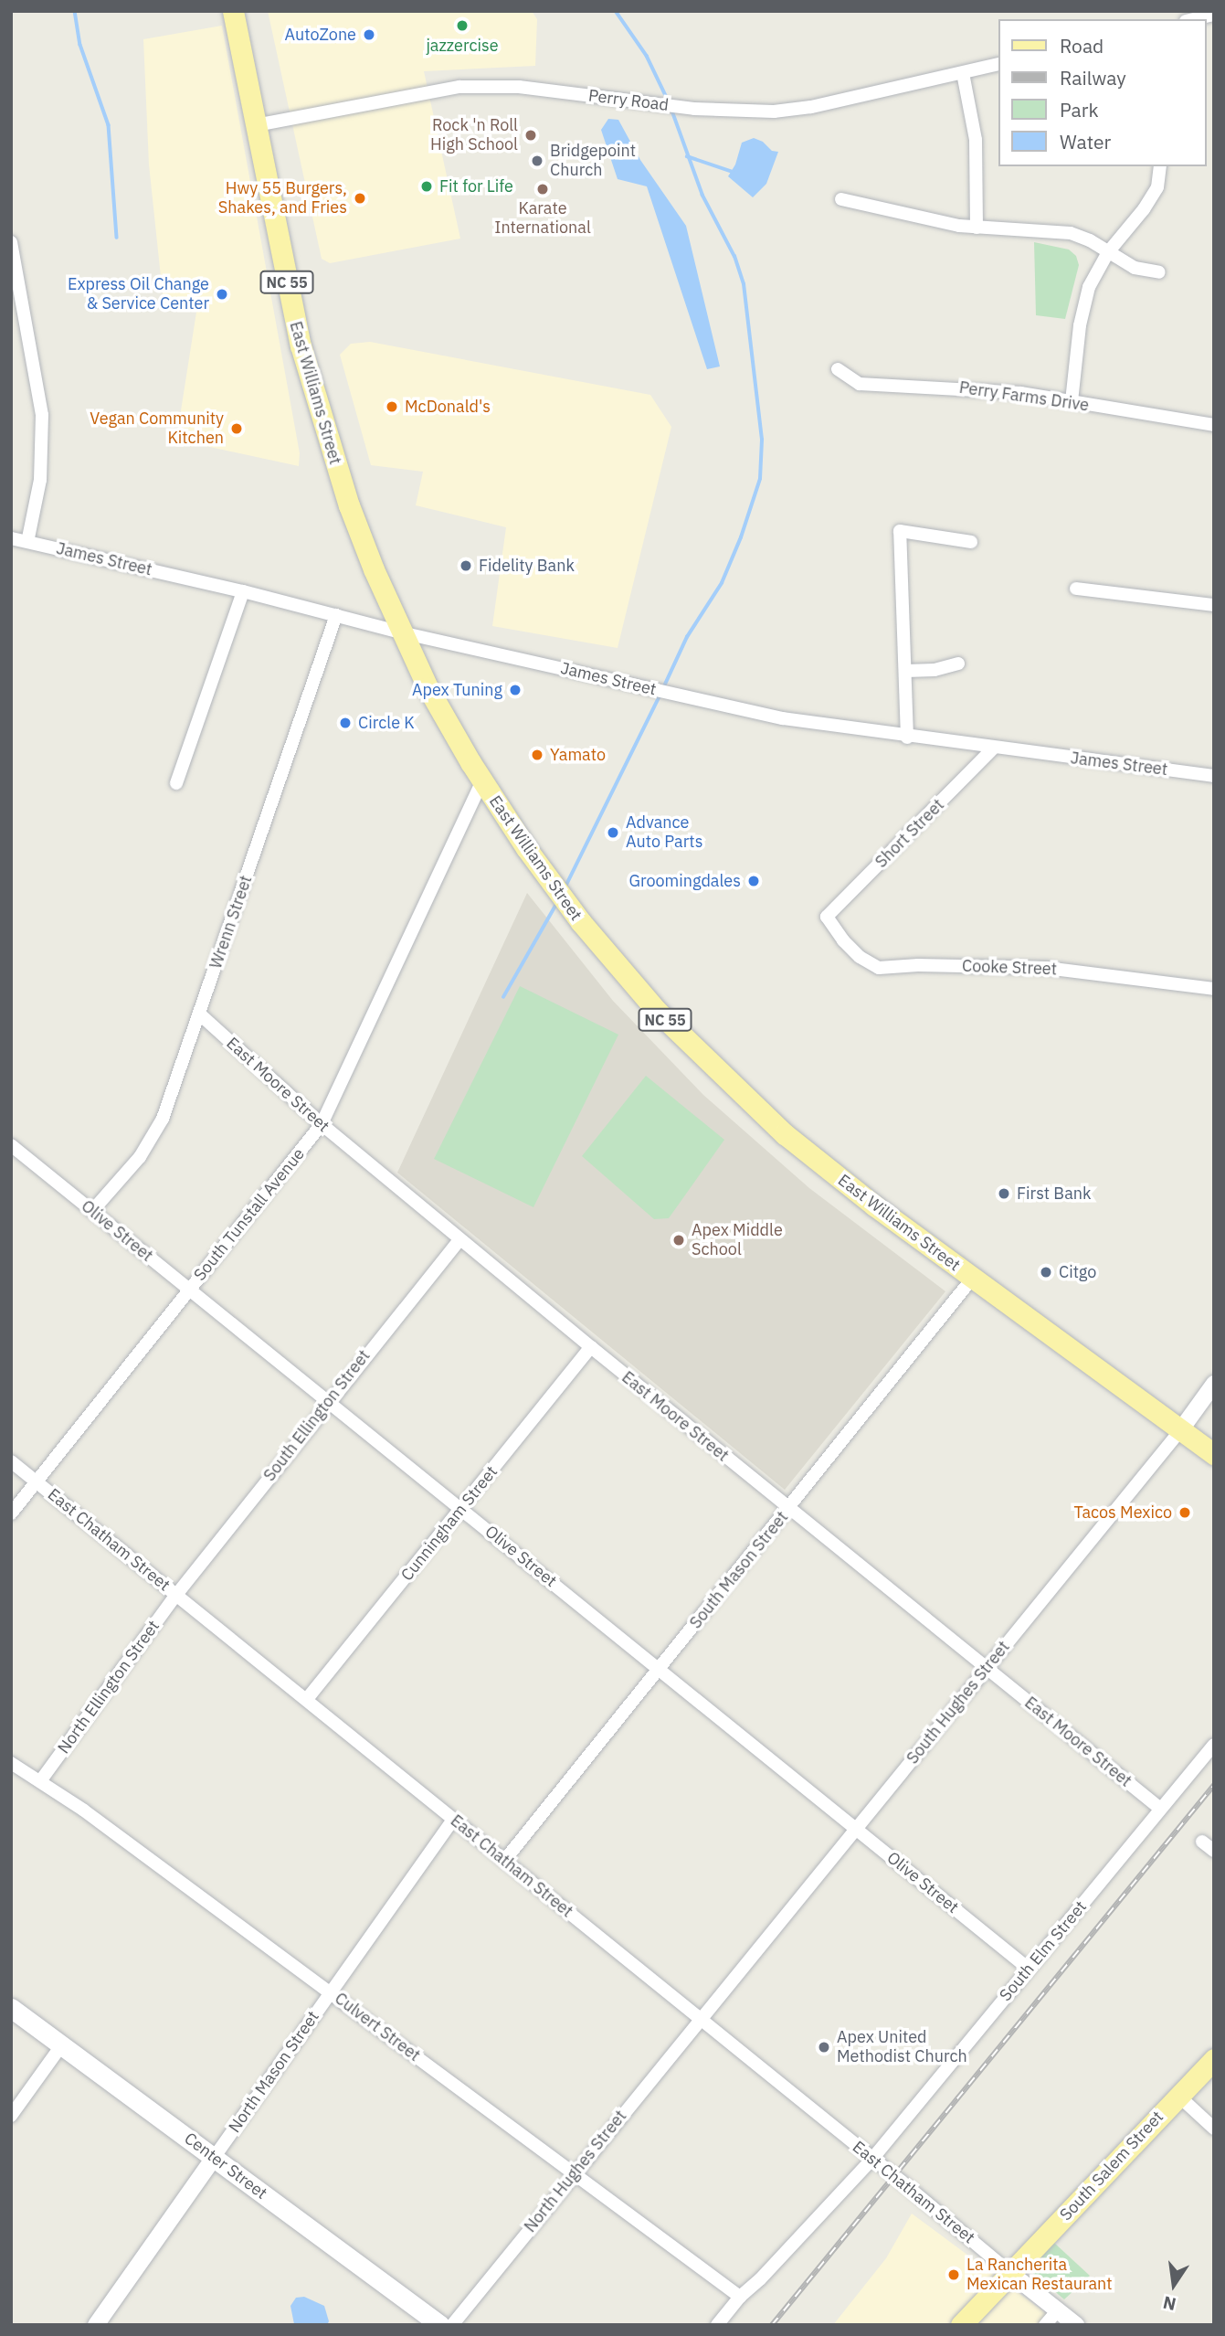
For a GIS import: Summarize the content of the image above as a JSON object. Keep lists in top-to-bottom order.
{
  "streets": {
    "main road": [
      "NC 55",
      "East Williams Street",
      "Center Street",
      "South Salem Street"
    ],
    "street": [
      "Perry Road",
      "Perry Farms Drive",
      "James Street",
      "Short Street",
      "Wrenn Street",
      "Cooke Street",
      "East Moore Street",
      "South Tunstall Avenue",
      "Olive Street",
      "South Ellington Street",
      "Cunningham Street",
      "East Chatham Street",
      "South Mason Street",
      "North Ellington Street",
      "South Hughes Street",
      "South Elm Street",
      "Culvert Street",
      "North Mason Street",
      "North Hughes Street"
    ]
  },
  "crossings": [
    ["Perry Road", "East Williams Street"],
    ["East Williams Street", "James Street"],
    ["East Williams Street", "South Tunstall Avenue"],
    ["East Williams Street", "South Mason Street"],
    ["East Williams Street", "South Hughes Street"],
    ["James Street", "Short Street"],
    ["James Street", "Wrenn Street"],
    ["Short Street", "Cooke Street"],
    ["Wrenn Street", "East Moore Street"],
    ["Wrenn Street", "Olive Street"],
    ["East Moore Street", "South Tunstall Avenue"],
    ["East Moore Street", "South Ellington Street"],
    ["East Moore Street", "Cunningham Street"],
    ["East Moore Street", "South Mason Street"],
    ["East Moore Street", "South Hughes Street"],
    ["East Moore Street", "South Elm Street"],
    ["South Tunstall Avenue", "Olive Street"],
    ["South Tunstall Avenue", "East Chatham Street"],
    ["Olive Street", "South Ellington Street"],
    ["Olive Street", "Cunningham Street"],
    ["Olive Street", "South Mason Street"],
    ["Olive Street", "South Hughes Street"],
    ["Olive Street", "South Elm Street"],
    ["South Ellington Street", "East Chatham Street"],
    ["South Ellington Street", "North Ellington Street"],
    ["Cunningham Street", "East Chatham Street"],
    ["East Chatham Street", "South Mason Street"],
    ["East Chatham Street", "North Ellington Street"],
    ["East Chatham Street", "South Hughes Street"],
    ["East Chatham Street", "South Elm Street"],
    ["East Chatham Street", "North Mason Street"],
    ["East Chatham Street", "South Salem Street"],
    ["East Chatham Street", "North Hughes Street"],
    ["North Ellington Street", "Culvert Street"],
    ["South Hughes Street", "North Hughes Street"],
    ["South Elm Street", "Culvert Street"],
    ["Culvert Street", "North Mason Street"],
    ["Culvert Street", "North Hughes Street"],
    ["North Mason Street", "Center Street"]
  ],
  "places": [
    "jazzercise",
    "AutoZone",
    "Rock 'n Roll High School",
    "Bridgepoint Church",
    "Fit for Life",
    "Karate International",
    "Hwy 55 Burgers, Shakes, and Fries",
    "Express Oil Change & Service Center",
    "McDonald's",
    "Vegan Community Kitchen",
    "Fidelity Bank",
    "Apex Tuning",
    "Circle K",
    "Yamato",
    "Advance Auto Parts",
    "Groomingdales",
    "First Bank",
    "Apex Middle School",
    "Citgo",
    "Tacos Mexico",
    "Apex United Methodist Church",
    "La Rancherita Mexican Restaurant"
  ],
  "legend": [
    "Road",
    "Railway",
    "Park",
    "Water"
  ],
  "north": "bottom"
}
